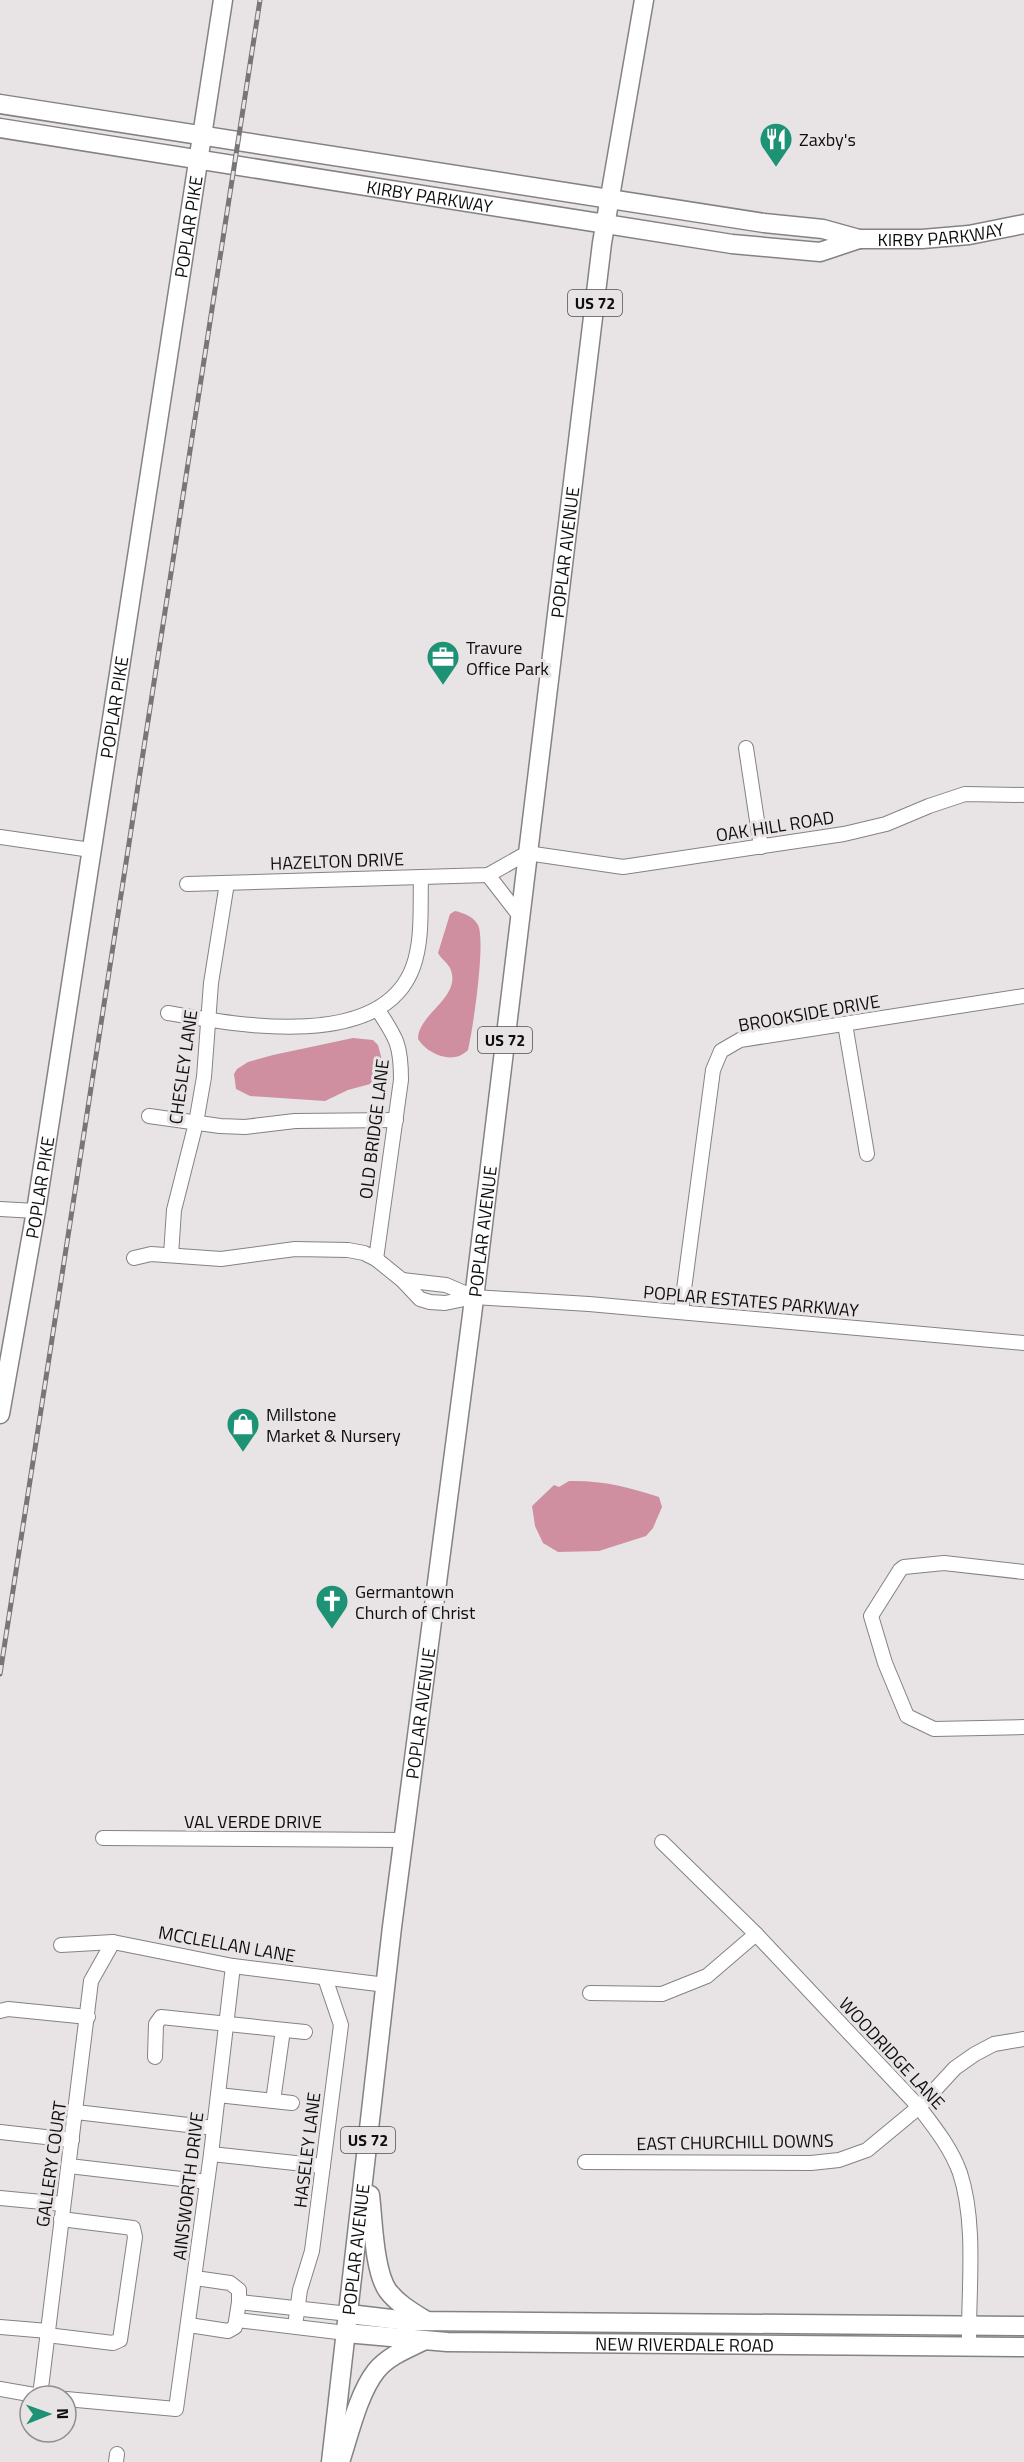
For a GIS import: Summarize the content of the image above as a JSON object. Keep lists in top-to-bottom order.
{
  "streets": {
    "main road": [
      "KIRBY PARKWAY",
      "POPLAR PIKE",
      "US 72",
      "POPLAR AVENUE",
      "NEW RIVERDALE ROAD"
    ],
    "street": [
      "OAK HILL ROAD",
      "HAZELTON DRIVE",
      "BROOKSIDE DRIVE",
      "CHESLEY LANE",
      "OLD BRIDGE LANE",
      "POPLAR ESTATES PARKWAY",
      "VAL VERDE DRIVE",
      "MCCLELLAN LANE",
      "WOODRIDGE LANE",
      "EAST CHURCHILL DOWNS",
      "HASELEY LANE",
      "GALLERY COURT",
      "AINSWORTH DRIVE"
    ]
  },
  "crossings": [
    ["KIRBY PARKWAY", "POPLAR PIKE"],
    ["KIRBY PARKWAY", "POPLAR AVENUE"],
    ["POPLAR AVENUE", "OAK HILL ROAD"],
    ["POPLAR AVENUE", "HAZELTON DRIVE"],
    ["POPLAR AVENUE", "POPLAR ESTATES PARKWAY"],
    ["POPLAR AVENUE", "VAL VERDE DRIVE"],
    ["POPLAR AVENUE", "MCCLELLAN LANE"],
    ["POPLAR AVENUE", "NEW RIVERDALE ROAD"],
    ["OAK HILL ROAD", "HAZELTON DRIVE"],
    ["HAZELTON DRIVE", "CHESLEY LANE"],
    ["BROOKSIDE DRIVE", "POPLAR ESTATES PARKWAY"],
    ["OLD BRIDGE LANE", "POPLAR ESTATES PARKWAY"],
    ["MCCLELLAN LANE", "HASELEY LANE"],
    ["MCCLELLAN LANE", "GALLERY COURT"],
    ["MCCLELLAN LANE", "AINSWORTH DRIVE"],
    ["WOODRIDGE LANE", "EAST CHURCHILL DOWNS"],
    ["WOODRIDGE LANE", "NEW RIVERDALE ROAD"]
  ],
  "places": {
    "restaurant": ["Zaxby's"],
    "office": ["Travure Office Park"],
    "shop": ["Millstone Market & Nursery"],
    "church": ["Germantown Church of Christ"]
  },
  "north": "right"
}
